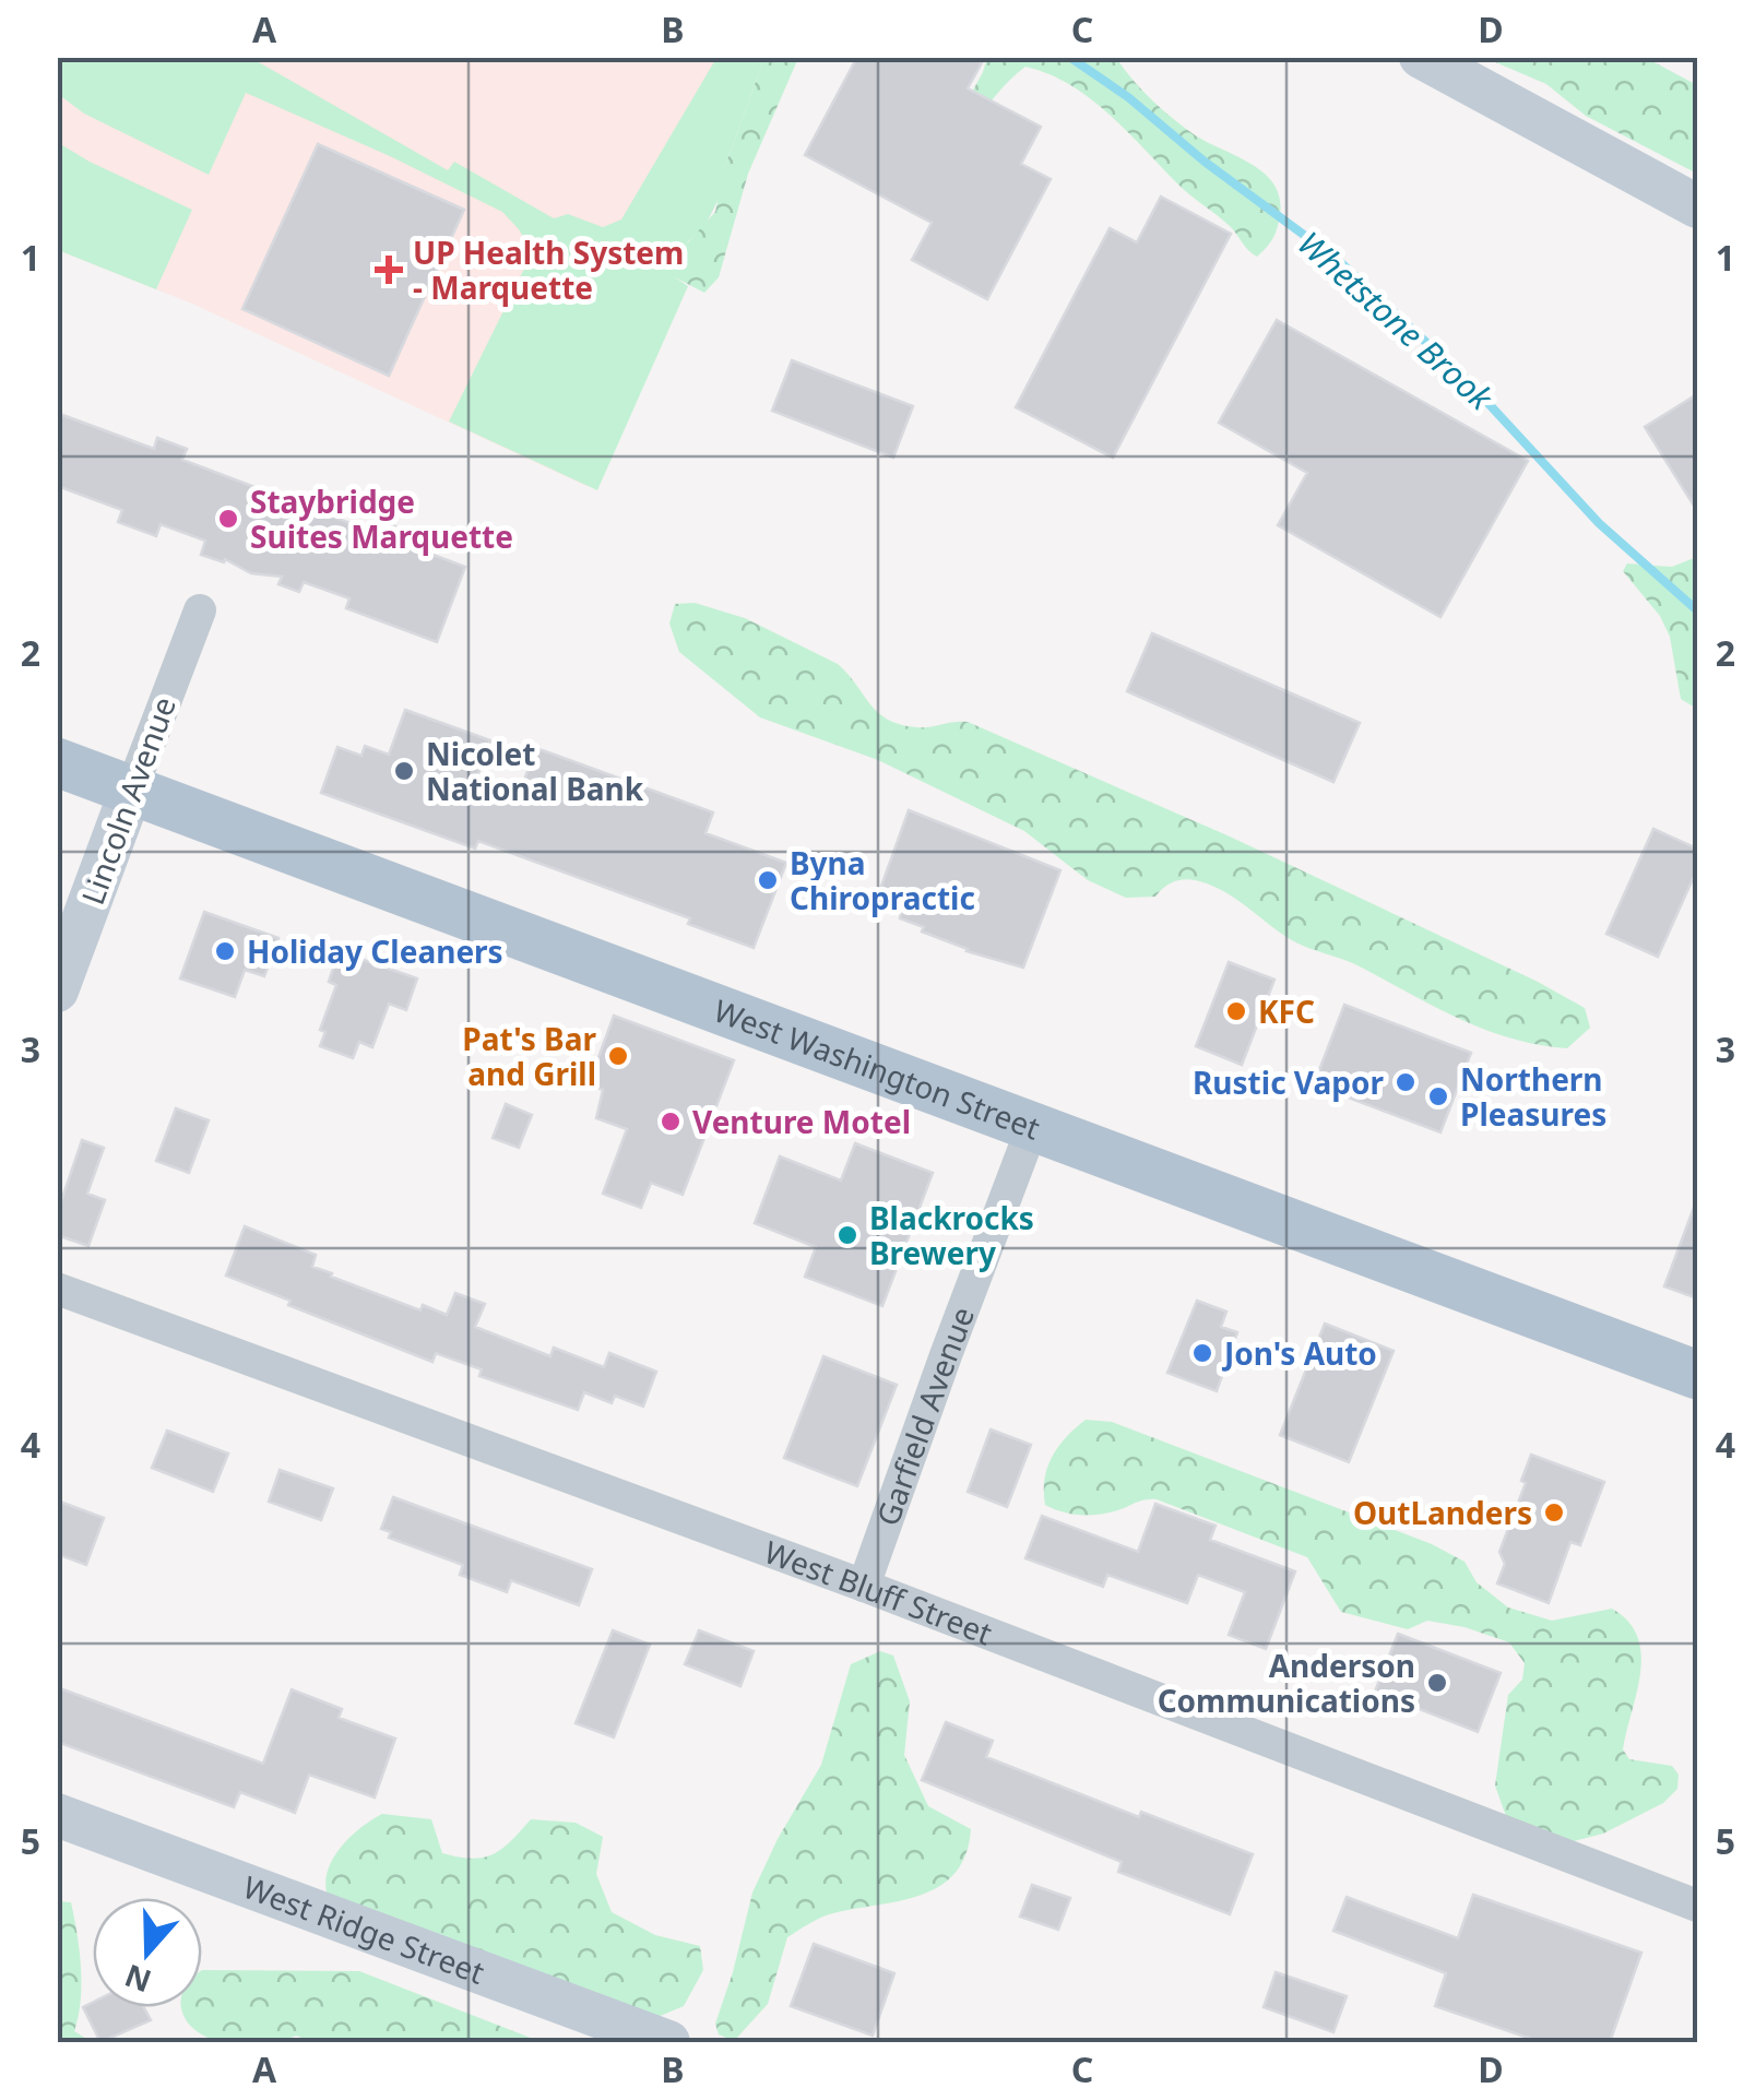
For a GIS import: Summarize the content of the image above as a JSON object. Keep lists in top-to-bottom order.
{
  "streets": {
    "main road": ["West Washington Street"],
    "street": [
      "Lincoln Avenue",
      "Garfield Avenue",
      "West Bluff Street",
      "West Ridge Street"
    ]
  },
  "crossings": [
    ["Lincoln Avenue", "West Washington Street"],
    ["West Washington Street", "Garfield Avenue"],
    ["Garfield Avenue", "West Bluff Street"]
  ],
  "water": ["Whetstone Brook"],
  "places": {
    "health": ["UP Health System - Marquette"],
    "other": [
      "Staybridge Suites Marquette",
      "Nicolet National Bank",
      "Byna Chiropractic",
      "Holiday Cleaners",
      "KFC",
      "Pat's Bar and Grill",
      "Rustic Vapor",
      "Northern Pleasures",
      "Venture Motel",
      "Blackrocks Brewery",
      "Jon's Auto",
      "OutLanders",
      "Anderson Communications"
    ]
  },
  "north": "bottom",
  "grid": {
    "columns": [
      "A",
      "B",
      "C",
      "D"
    ],
    "rows": [
      "1",
      "2",
      "3",
      "4",
      "5"
    ]
  }
}
